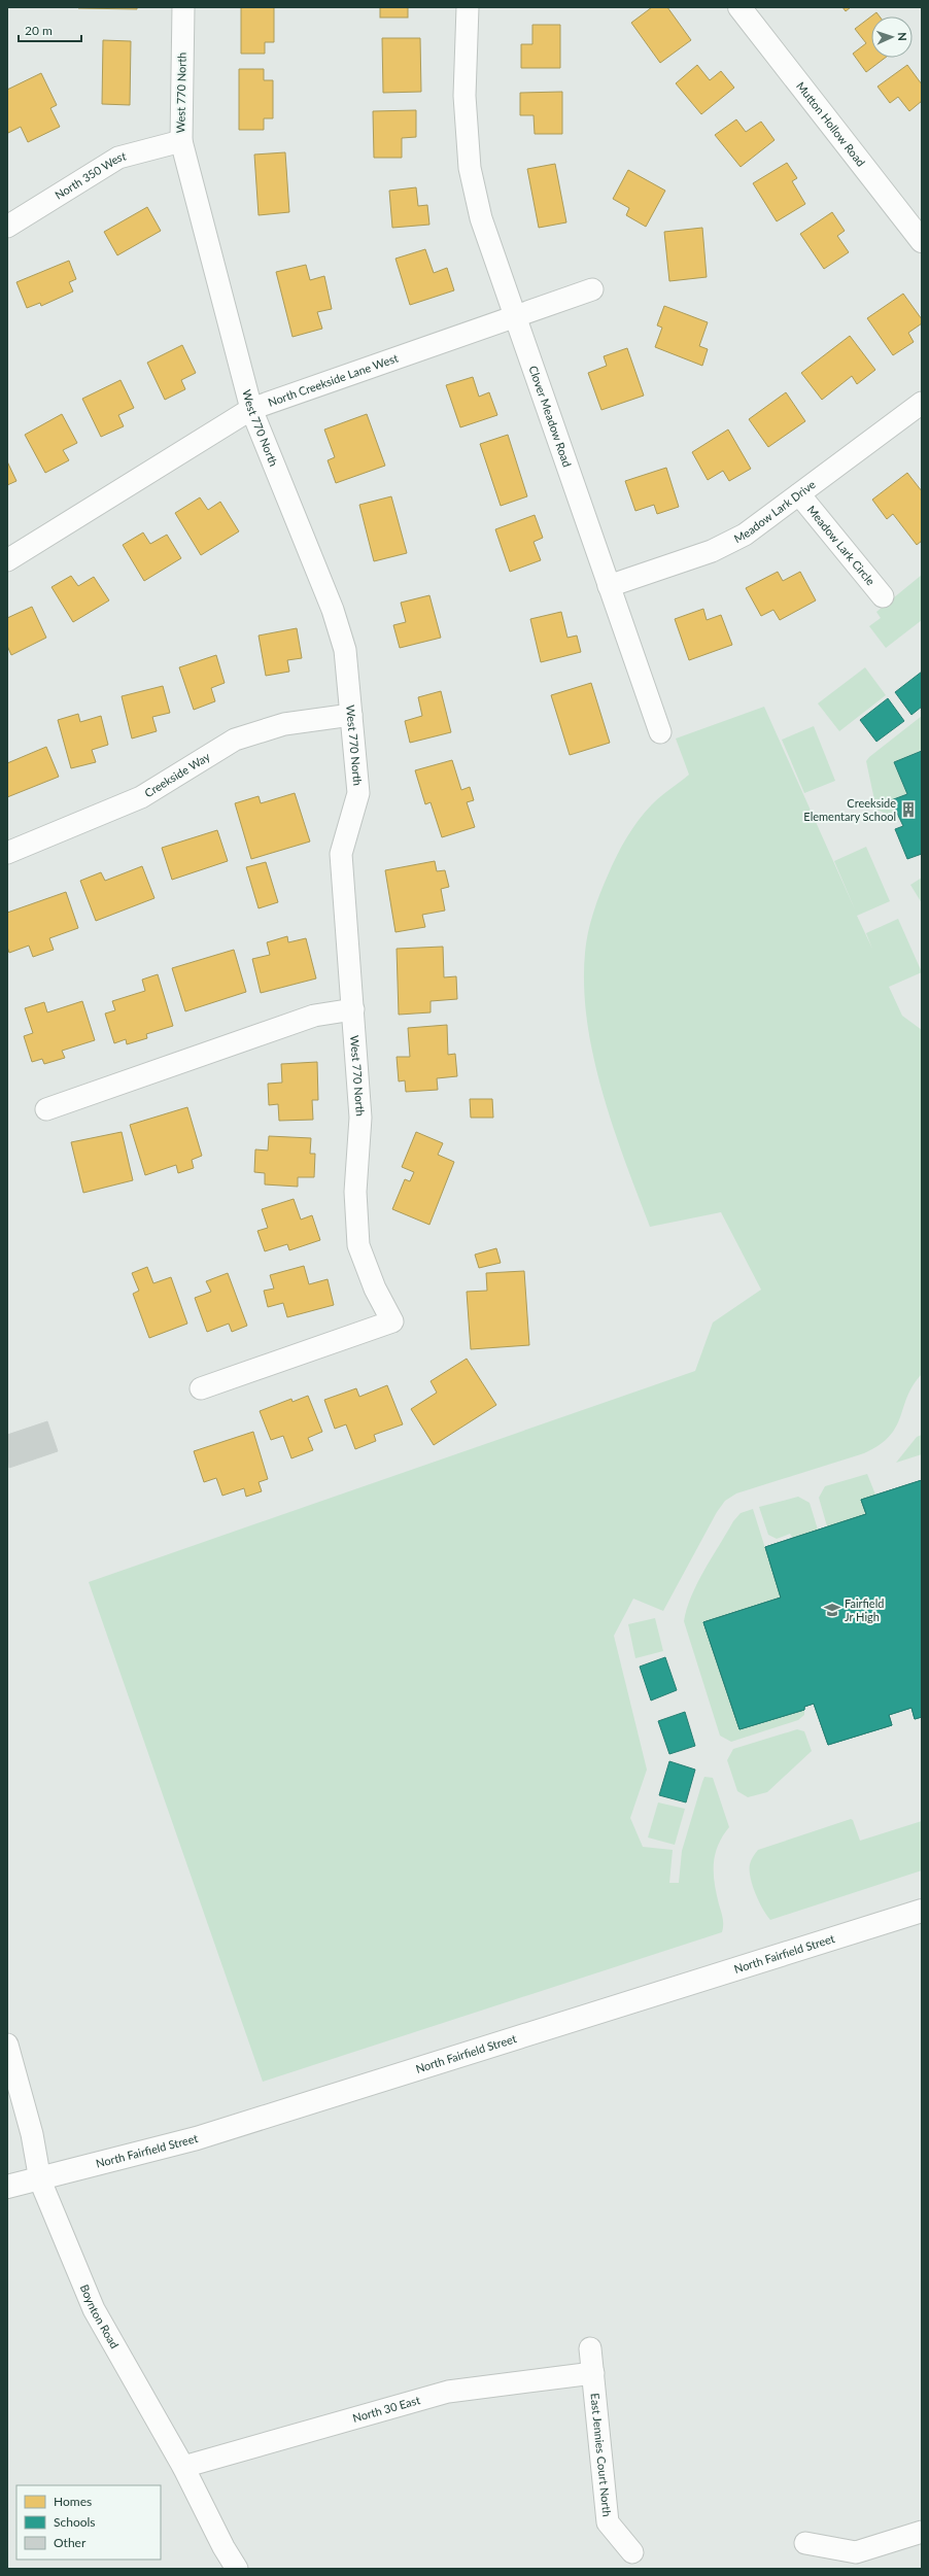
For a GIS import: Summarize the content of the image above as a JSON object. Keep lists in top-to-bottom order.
{
  "streets": {
    "street": [
      "West 770 North",
      "Mutton Hollow Road",
      "North 350 West",
      "North Creekside Lane West",
      "Clover Meadow Road",
      "Meadow Lark Drive",
      "Meadow Lark Circle",
      "Creekside Way",
      "North Fairfield Street",
      "Boynton Road",
      "North 30 East",
      "East Jennies Court North"
    ]
  },
  "crossings": [
    ["West 770 North", "North 350 West"],
    ["West 770 North", "North Creekside Lane West"],
    ["West 770 North", "Creekside Way"],
    ["North Creekside Lane West", "Clover Meadow Road"],
    ["Clover Meadow Road", "Meadow Lark Drive"],
    ["Meadow Lark Drive", "Meadow Lark Circle"],
    ["North Fairfield Street", "Boynton Road"],
    ["Boynton Road", "North 30 East"],
    ["North 30 East", "East Jennies Court North"]
  ],
  "places": {
    "building": ["Creekside Elementary School"],
    "school or university": ["Fairfield Jr High"]
  },
  "legend": ["Homes", "Schools", "Other"],
  "scale_bar": "20 m",
  "north": "right"
}
